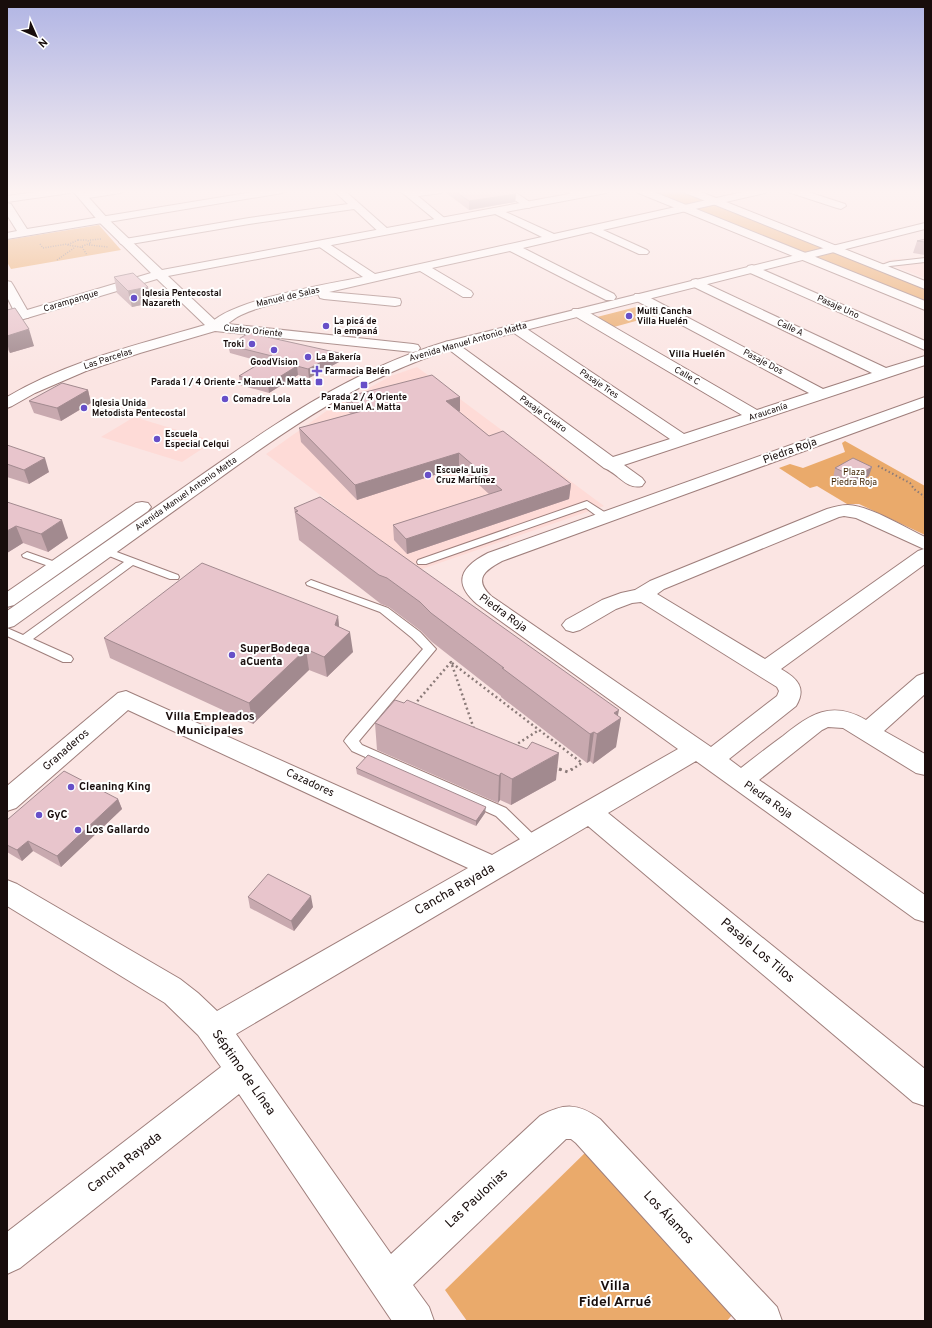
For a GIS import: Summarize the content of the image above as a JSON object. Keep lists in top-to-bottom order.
{
  "streets": {
    "street": [
      "Manuel de Salas",
      "Carampangue",
      "Pasaje Uno",
      "Calle A",
      "Cuatro Oriente",
      "Avenida Manuel Antonio Matta",
      "Las Parcelas",
      "Pasaje Dos",
      "Calle C",
      "Pasaje Tres",
      "Araucanía",
      "Pasaje Cuatro",
      "Piedra Roja",
      "Granaderos",
      "Cazadores",
      "Cancha Rayada",
      "Pasaje Los Tilos",
      "Séptimo de Línea",
      "Las Paulonias",
      "Los Álamos"
    ]
  },
  "crossings": [
    ["Manuel de Salas", "Cuatro Oriente"],
    ["Manuel de Salas", "Las Parcelas"],
    ["Carampangue", "Cuatro Oriente"],
    ["Pasaje Uno", "Avenida Manuel Antonio Matta"],
    ["Calle A", "Avenida Manuel Antonio Matta"],
    ["Calle A", "Araucanía"],
    ["Cuatro Oriente", "Avenida Manuel Antonio Matta"],
    ["Cuatro Oriente", "Las Parcelas"],
    ["Avenida Manuel Antonio Matta", "Pasaje Dos"],
    ["Avenida Manuel Antonio Matta", "Calle C"],
    ["Avenida Manuel Antonio Matta", "Pasaje Tres"],
    ["Avenida Manuel Antonio Matta", "Pasaje Cuatro"],
    ["Pasaje Dos", "Araucanía"],
    ["Calle C", "Araucanía"],
    ["Pasaje Tres", "Araucanía"],
    ["Araucanía", "Pasaje Cuatro"],
    ["Piedra Roja", "Cancha Rayada"],
    ["Granaderos", "Cazadores"],
    ["Cazadores", "Cancha Rayada"],
    ["Cancha Rayada", "Pasaje Los Tilos"],
    ["Cancha Rayada", "Séptimo de Línea"],
    ["Séptimo de Línea", "Las Paulonias"],
    ["Las Paulonias", "Los Álamos"]
  ],
  "districts": ["Villa Huelén", "Villa Empleados Municipales", "Villa Fidel Arrué"],
  "parks": ["Plaza Piedra Roja"],
  "places": {
    "other": [
      "Iglesia Pentecostal Nazareth",
      "Multi Cancha Villa Huelén",
      "La picá de la empaná",
      "Troki",
      "GoodVision",
      "La Bakería",
      "Comadre Lola",
      "Iglesia Unida Metodista Pentecostal",
      "Escuela Especial Celqui",
      "Escuela Luis Cruz Martínez",
      "SuperBodega aCuenta",
      "Cleaning King",
      "GyC",
      "Los Gallardo"
    ],
    "health": ["Farmacia Belén"],
    "transit": ["Parada 1 / 4 Oriente - Manuel A. Matta", "Parada 2 / 4 Oriente - Manuel A. Matta"]
  },
  "north": "bottom right"
}
